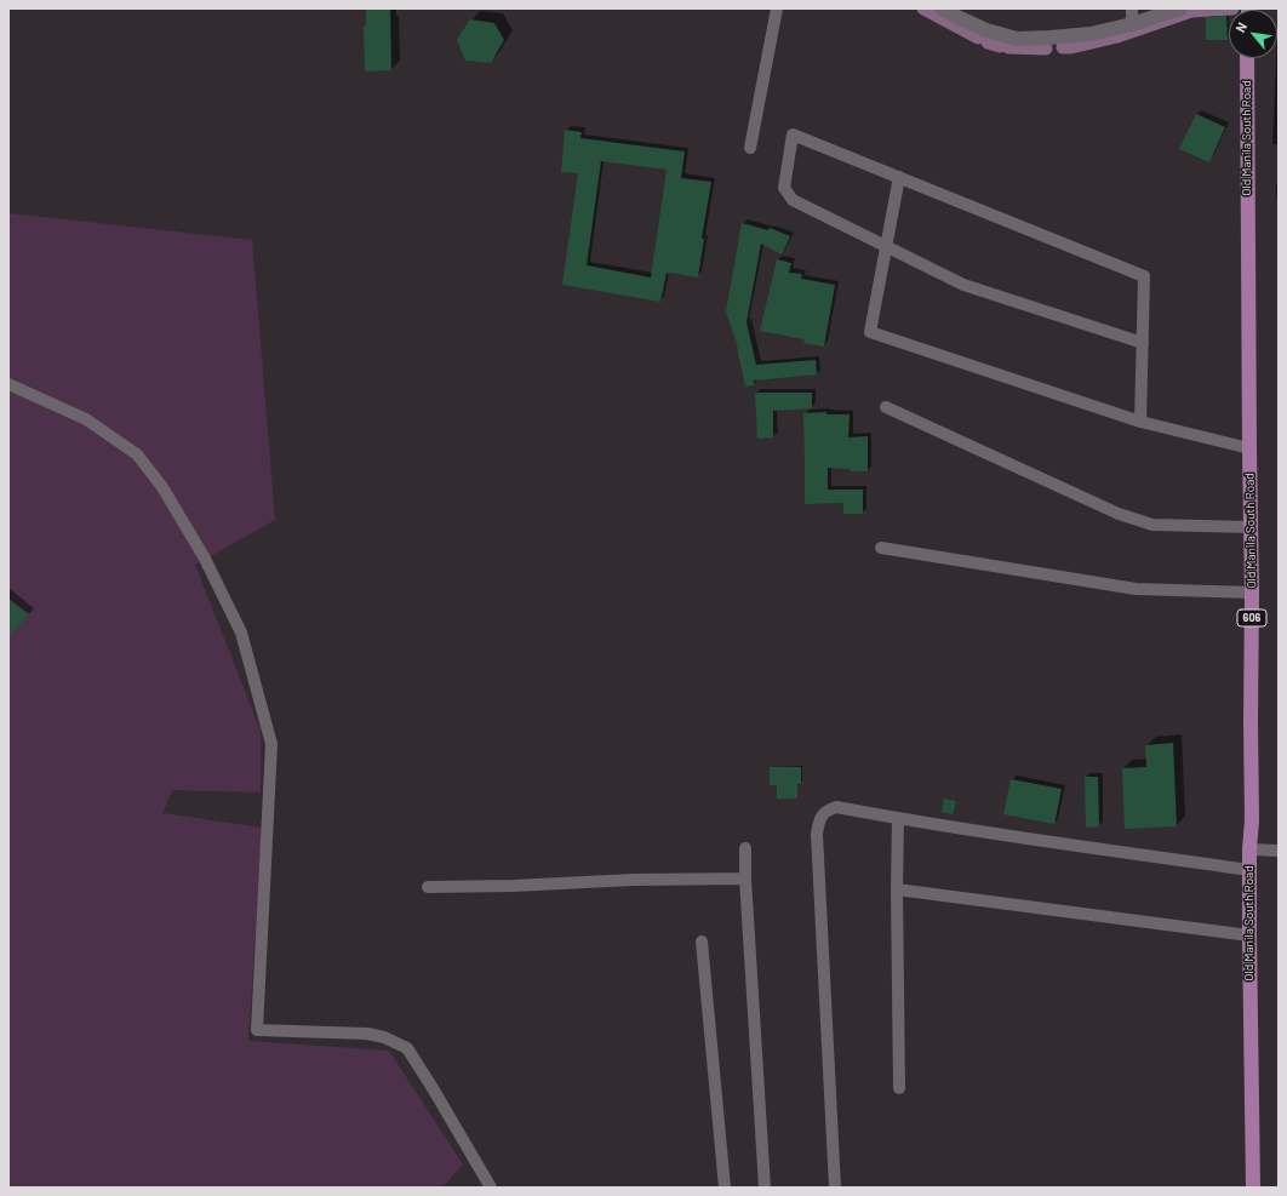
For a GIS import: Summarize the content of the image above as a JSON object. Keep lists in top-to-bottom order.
{
  "streets": {
    "main road": ["Old Manila South Road", "606"]
  },
  "north": "top left"
}
